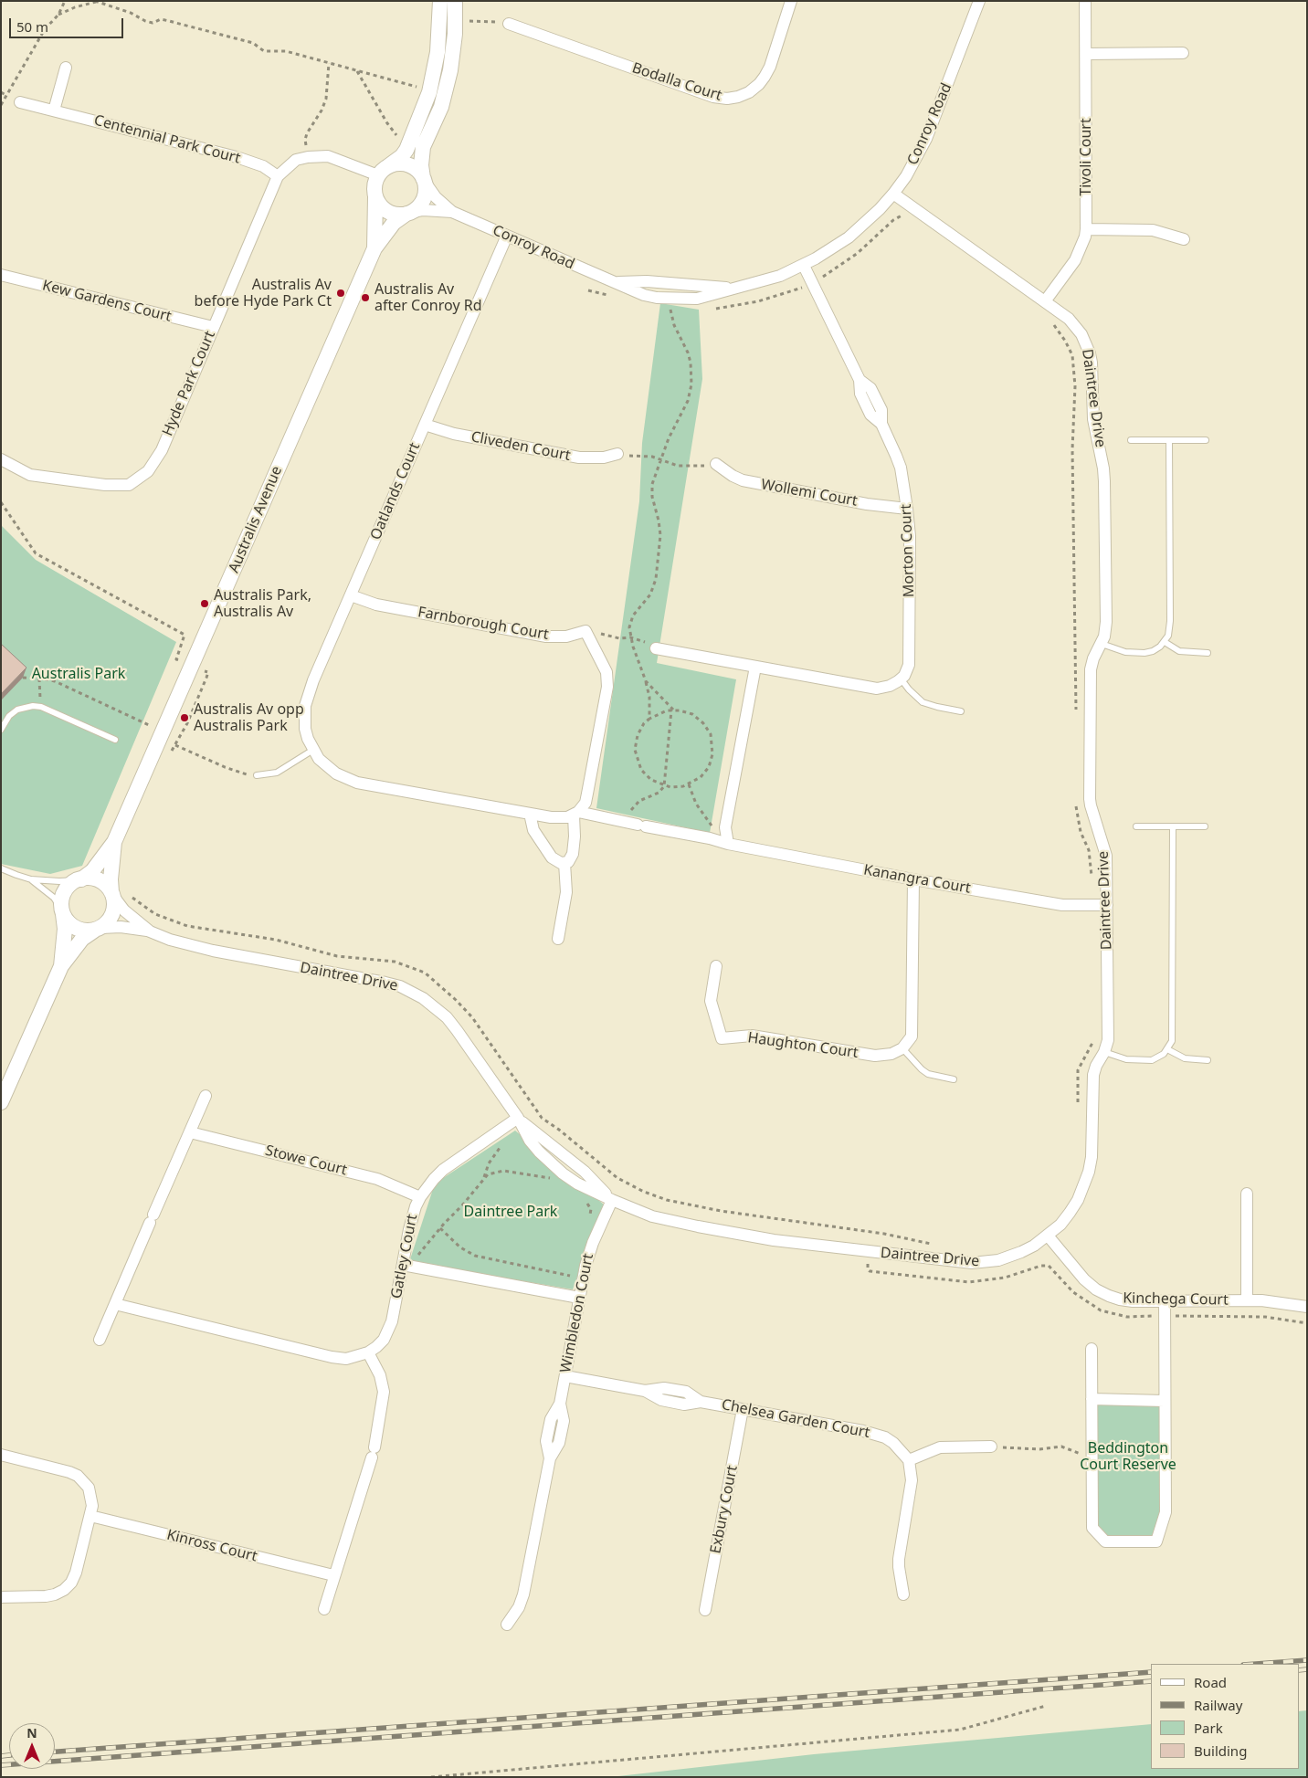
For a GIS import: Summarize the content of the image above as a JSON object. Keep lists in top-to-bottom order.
{
  "streets": {
    "street": [
      "Bodalla Court",
      "Conroy Road",
      "Centennial Park Court",
      "Tivoli Court",
      "Kew Gardens Court",
      "Hyde Park Court",
      "Daintree Drive",
      "Cliveden Court",
      "Oatlands Court",
      "Wollemi Court",
      "Australis Avenue",
      "Morton Court",
      "Farnborough Court",
      "Kanangra Court",
      "Haughton Court",
      "Stowe Court",
      "Gatley Court",
      "Kinchega Court",
      "Wimbledon Court",
      "Chelsea Garden Court",
      "Exbury Court",
      "Kinross Court"
    ]
  },
  "crossings": [
    ["Conroy Road", "Hyde Park Court"],
    ["Conroy Road", "Daintree Drive"],
    ["Conroy Road", "Oatlands Court"],
    ["Conroy Road", "Australis Avenue"],
    ["Conroy Road", "Morton Court"],
    ["Centennial Park Court", "Hyde Park Court"],
    ["Tivoli Court", "Daintree Drive"],
    ["Kew Gardens Court", "Hyde Park Court"],
    ["Hyde Park Court", "Australis Avenue"],
    ["Daintree Drive", "Australis Avenue"],
    ["Daintree Drive", "Kanangra Court"],
    ["Daintree Drive", "Gatley Court"],
    ["Daintree Drive", "Kinchega Court"],
    ["Daintree Drive", "Wimbledon Court"],
    ["Cliveden Court", "Oatlands Court"],
    ["Oatlands Court", "Farnborough Court"],
    ["Oatlands Court", "Kanangra Court"],
    ["Wollemi Court", "Morton Court"],
    ["Stowe Court", "Gatley Court"],
    ["Wimbledon Court", "Chelsea Garden Court"],
    ["Chelsea Garden Court", "Exbury Court"]
  ],
  "parks": ["Australis Park", "Daintree Park", "Beddington Court Reserve"],
  "places": [
    "Australis Av before Hyde Park Ct",
    "Australis Av after Conroy Rd",
    "Australis Park, Australis Av",
    "Australis Av opp Australis Park"
  ],
  "legend": [
    "Road",
    "Railway",
    "Park",
    "Building"
  ],
  "scale_bar": "50 m",
  "north": "top"
}
